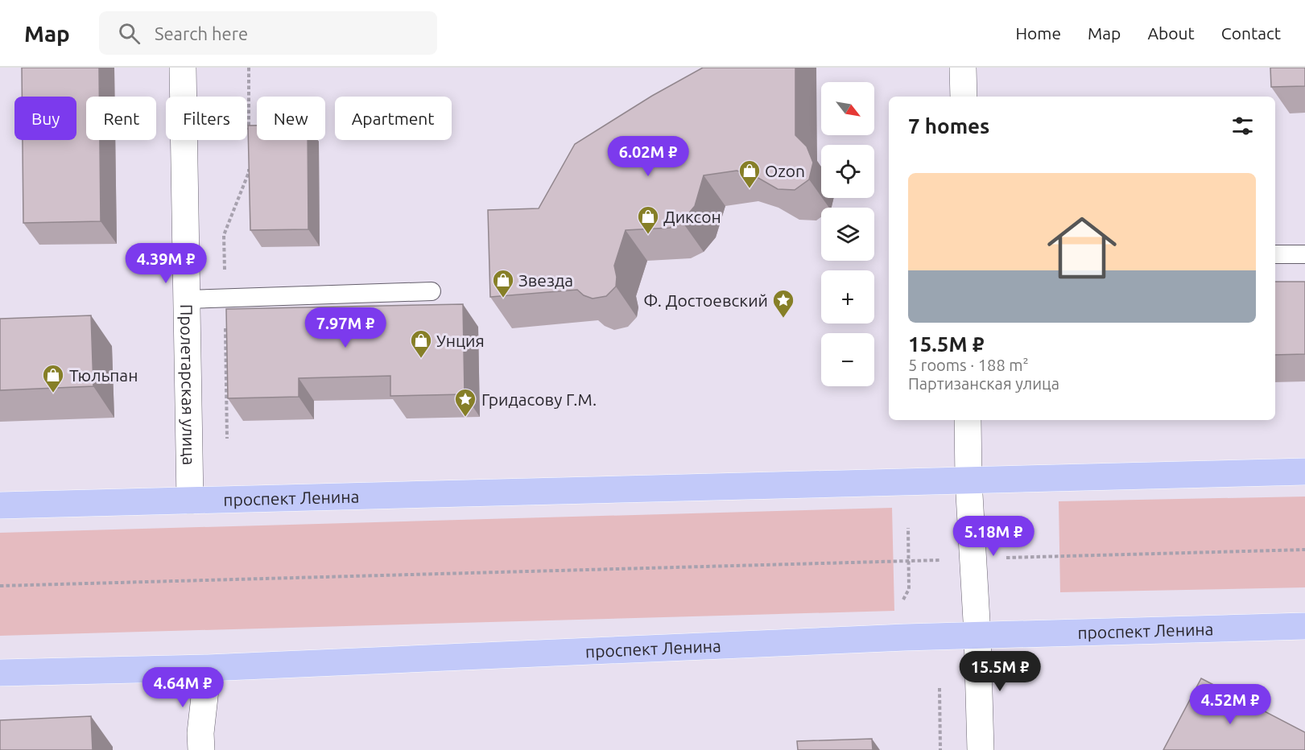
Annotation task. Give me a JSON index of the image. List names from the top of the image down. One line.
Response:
{"streets":{"main road":["проспект Ленина"],"street":["Пролетарская улица"]},"crossings":[["Пролетарская улица","проспект Ленина"]],"places":{"shop":["Ozon","Диксон","Звезда","Унция","Тюльпан"],"place":["Ф. Достоевский","Гридасову Г.М."]},"north":"bottom right","page":{"header":"Map","search":"Search here","nav":["Home","Map","About","Contact"],"map_buttons":["+","−"],"chip":["Buy","Rent","Filters","New","Apartment"],"heading":"7 homes","price":["6.02M ₽","4.39M ₽","7.97M ₽","5.18M ₽","15.5M ₽","4.64M ₽","4.52M ₽"],"list":[{"name":"15.5M ₽","note":"5 rooms · 188 m² · Партизанская улица"}]}}
